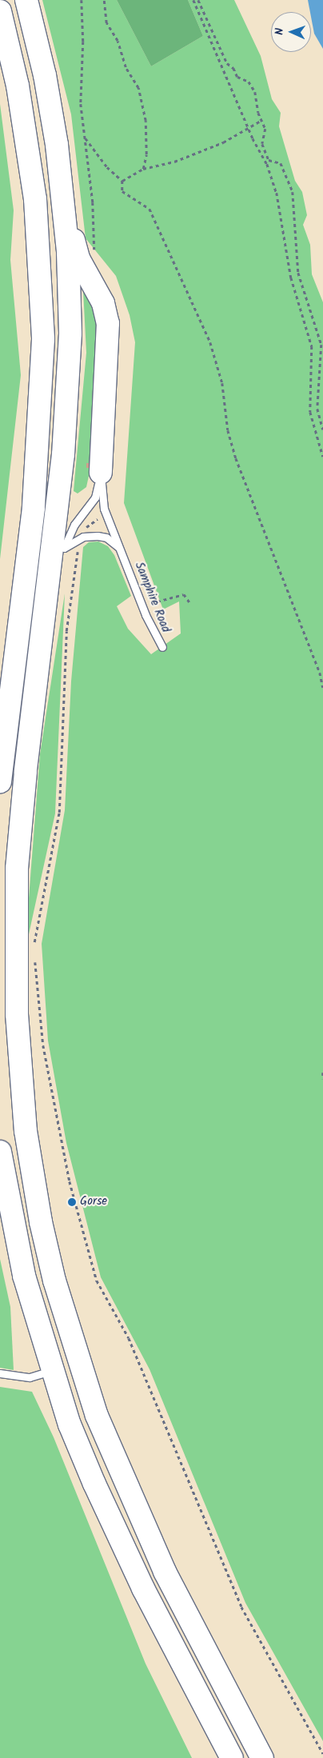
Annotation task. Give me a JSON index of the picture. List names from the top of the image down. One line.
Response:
{"streets":{"lane":["Samphire Road"]},"places":["Gorse"],"north":"left"}
